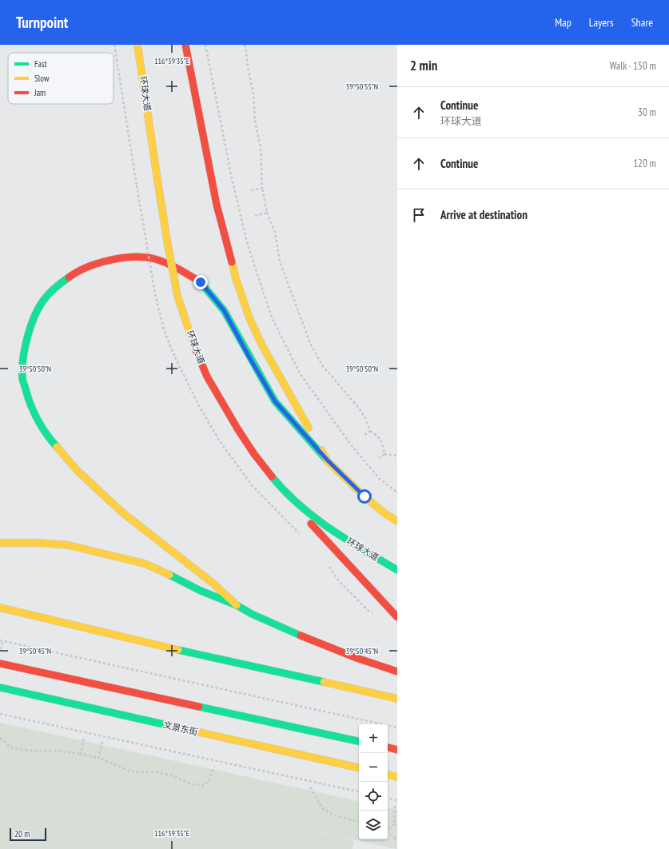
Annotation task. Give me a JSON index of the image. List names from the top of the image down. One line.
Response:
{"streets":{"main road":["环球大道","文景东街"]},"legend":["Fast","Slow","Jam"],"scale_bar":"20 m","page":{"header":"Turnpoint","nav":["Map","Layers","Share"],"heading":["2 min","Walk · 150 m"],"list":[["Continue","环球大道","30 m"],["Continue","120 m"],"Arrive at destination"],"map_buttons":["+","−"],"scale":"20 m"},"coordinates":["116°39'35\"E","39°50'55\"N","39°50'50\"N","39°50'45\"N"]}
